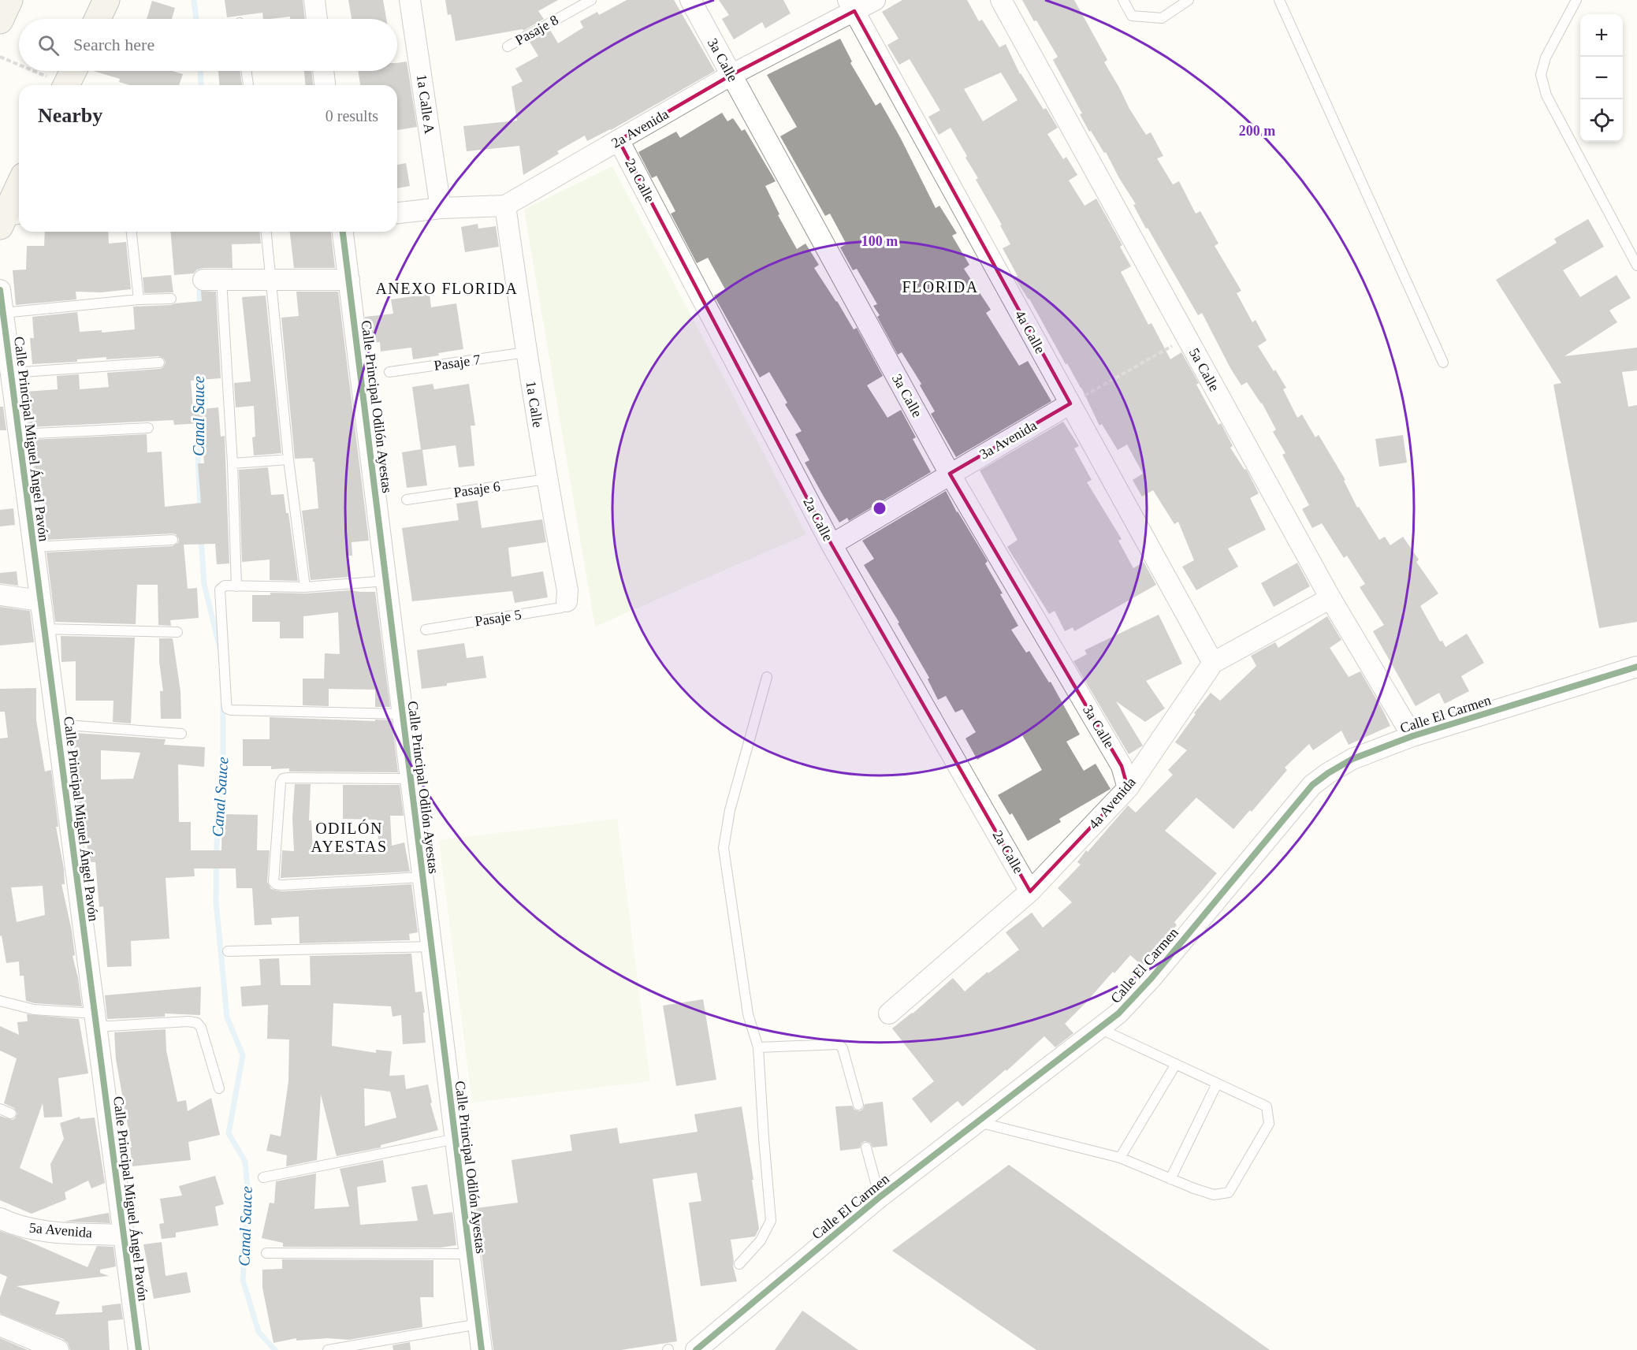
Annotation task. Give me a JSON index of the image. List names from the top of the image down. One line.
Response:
{"streets":{"street":["3a Calle","1a Calle A","2a Avenida","2a Calle","4a Calle","5a Calle","1a Calle","Calle Principal Odilón Ayestas","Calle Principal Miguel Ángel Pavón","3a Avenida","Calle El Carmen","4a Avenida","5a Avenida"],"lane":["Pasaje 8","Pasaje 7","Pasaje 6","Pasaje 5"]},"crossings":[["3a Calle","2a Avenida"],["3a Calle","3a Avenida"],["3a Calle","4a Avenida"],["1a Calle A","2a Avenida"],["2a Avenida","2a Calle"],["2a Avenida","4a Calle"],["2a Avenida","1a Calle"],["2a Calle","3a Avenida"],["2a Calle","4a Avenida"],["4a Calle","3a Avenida"],["4a Calle","4a Avenida"],["Pasaje 7","1a Calle"],["5a Calle","Calle El Carmen"],["5a Calle","4a Avenida"],["1a Calle","Pasaje 6"],["1a Calle","Pasaje 5"],["Calle Principal Miguel Ángel Pavón","5a Avenida"]],"districts":["FLORIDA","ANEXO FLORIDA","ODILÓN AYESTAS"],"water":["Canal Sauce"],"page":{"map_buttons":["+","−"],"search":"Search here","heading":["Nearby","0 results"]},"rings":["200 m","100 m"]}
